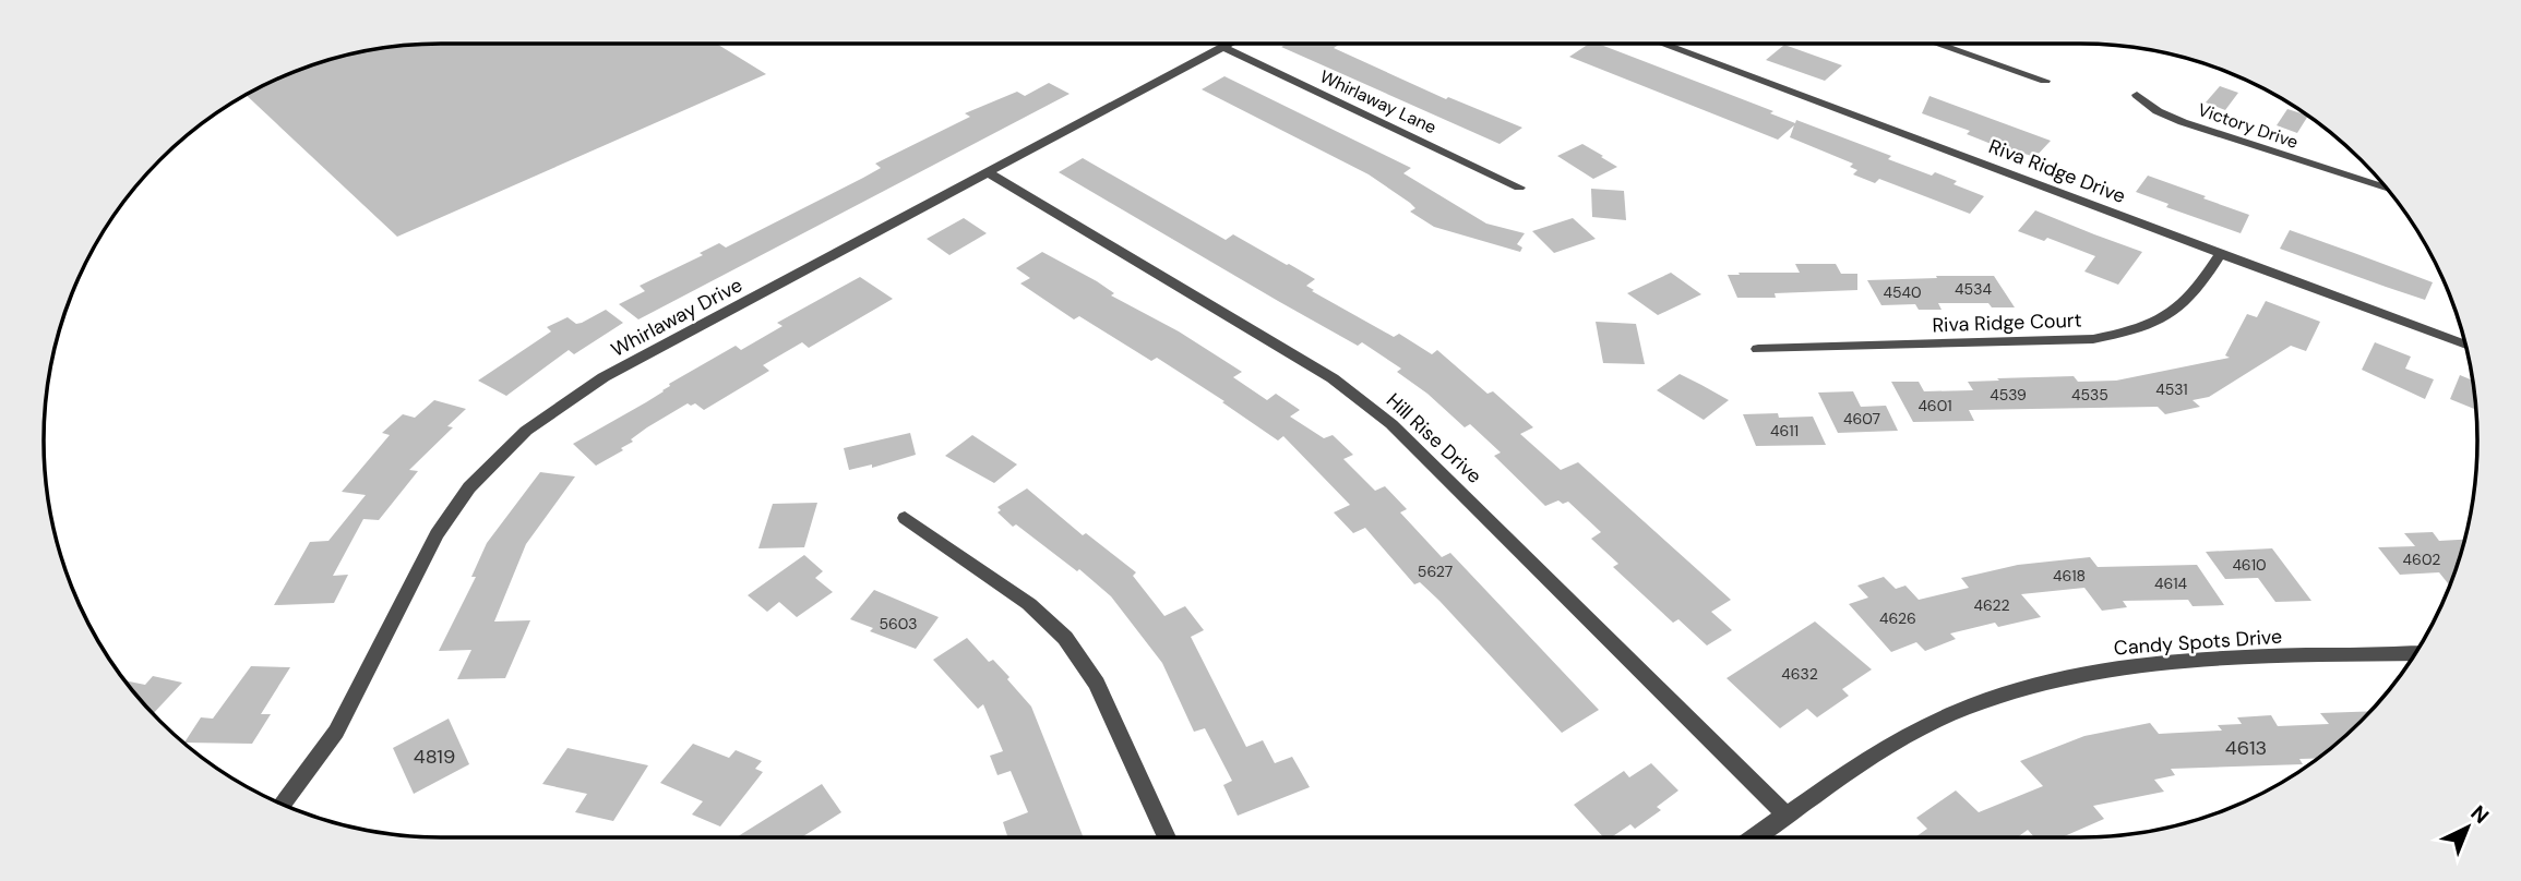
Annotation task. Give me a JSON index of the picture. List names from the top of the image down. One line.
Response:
{"streets":{"street":["Whirlaway Lane","Victory Drive","Riva Ridge Drive","Whirlaway Drive","Riva Ridge Court","Hill Rise Drive","Candy Spots Drive"]},"crossings":[["Whirlaway Lane","Whirlaway Drive"],["Riva Ridge Drive","Riva Ridge Court"],["Whirlaway Drive","Hill Rise Drive"],["Hill Rise Drive","Candy Spots Drive"]],"house_numbers":["4534","4540","4531","4539","4535","4601","4607","4611","4602","4610","5627","4618","4614","4622","4626","5603","4632","4613","4819"],"north":"top right"}
